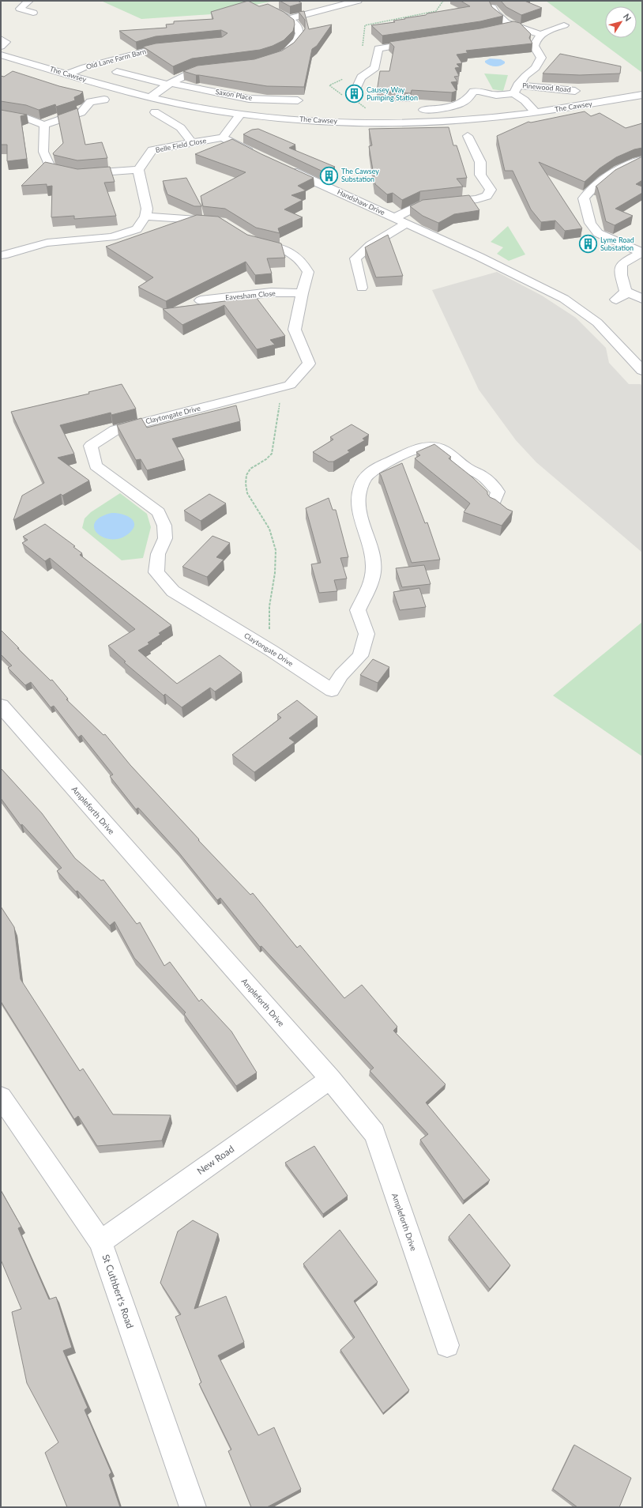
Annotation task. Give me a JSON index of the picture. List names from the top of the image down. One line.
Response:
{"streets":{"street":["Old Lane Farm Barn","The Cawsey","Pinewood Road","Saxon Place","Belle Field Close","Handshaw Drive","Eavesham Close","Claytongate Drive","Ampleforth Drive","New Road","St Cuthbert's Road"]},"crossings":[["Old Lane Farm Barn","The Cawsey"],["Eavesham Close","Claytongate Drive"],["Ampleforth Drive","New Road"],["New Road","St Cuthbert's Road"]],"places":{"building":["Causey Way Pumping Station","The Cawsey Substation","Lyme Road Substation"]},"north":"top right"}
